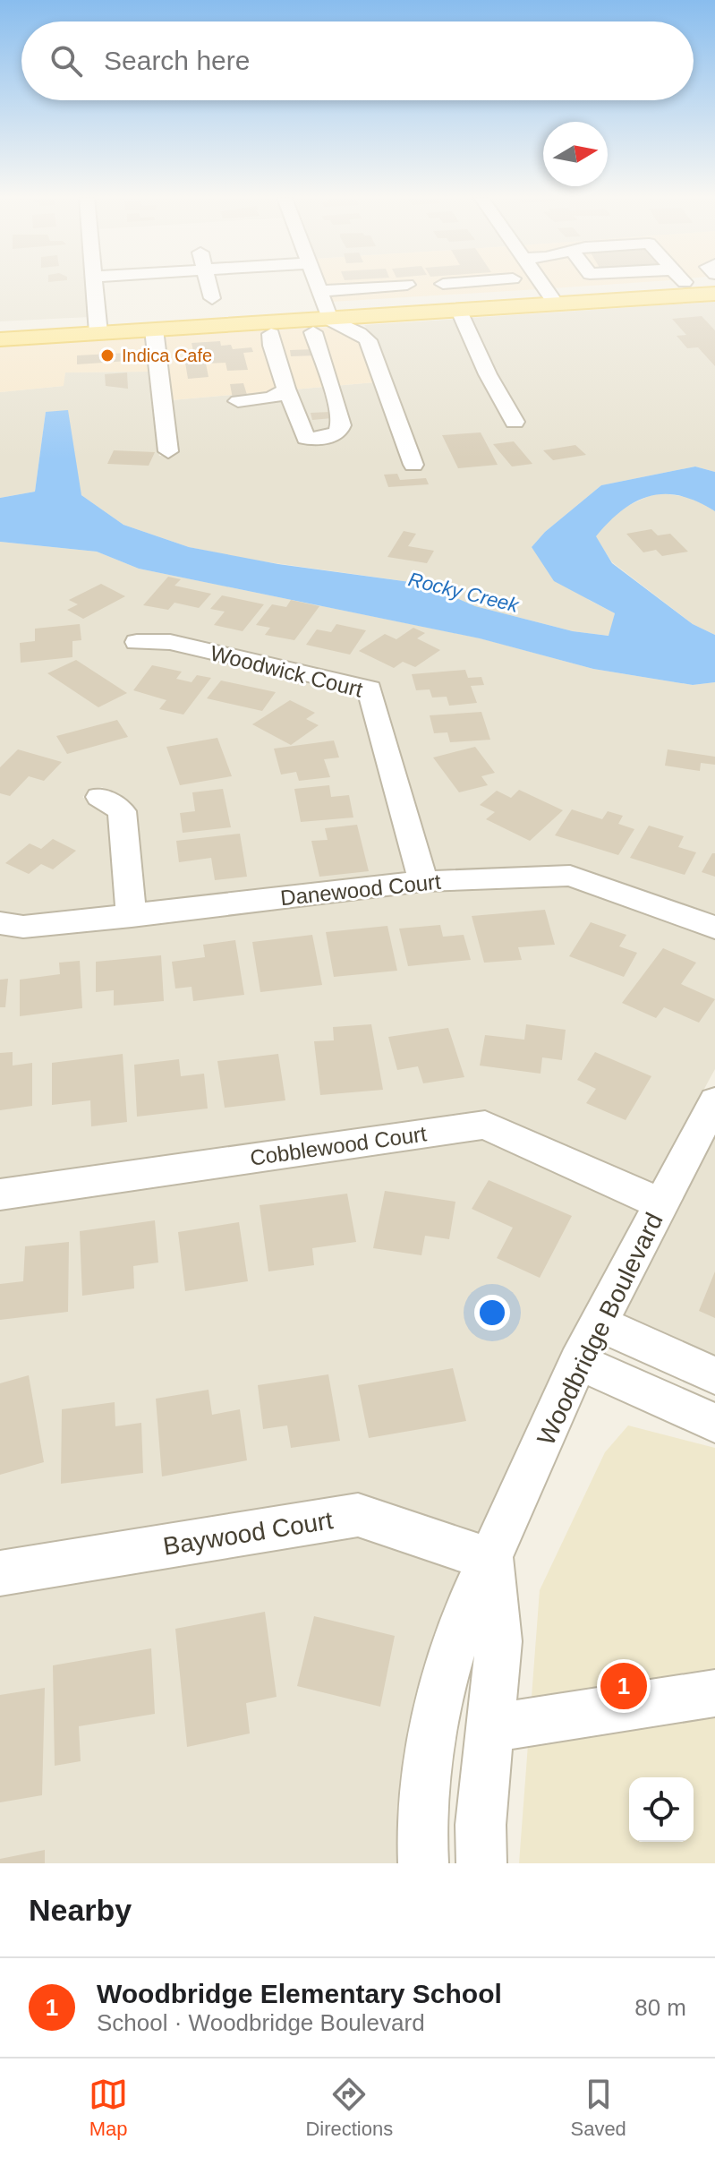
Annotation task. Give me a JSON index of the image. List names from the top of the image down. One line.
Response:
{"streets":{"street":["Woodwick Court","Danewood Court","Cobblewood Court","Woodbridge Boulevard","Baywood Court"]},"crossings":[["Woodwick Court","Danewood Court"],["Cobblewood Court","Woodbridge Boulevard"],["Woodbridge Boulevard","Baywood Court"]],"water":["Rocky Creek"],"places":["Indica Cafe"],"north":"right","page":{"search":"Search here","pins":"1","heading":"Nearby","list":[{"mark":"1","name":"Woodbridge Elementary School","note":"School · Woodbridge Boulevard","value":"80 m"}],"nav":["Map","Directions","Saved"]}}
